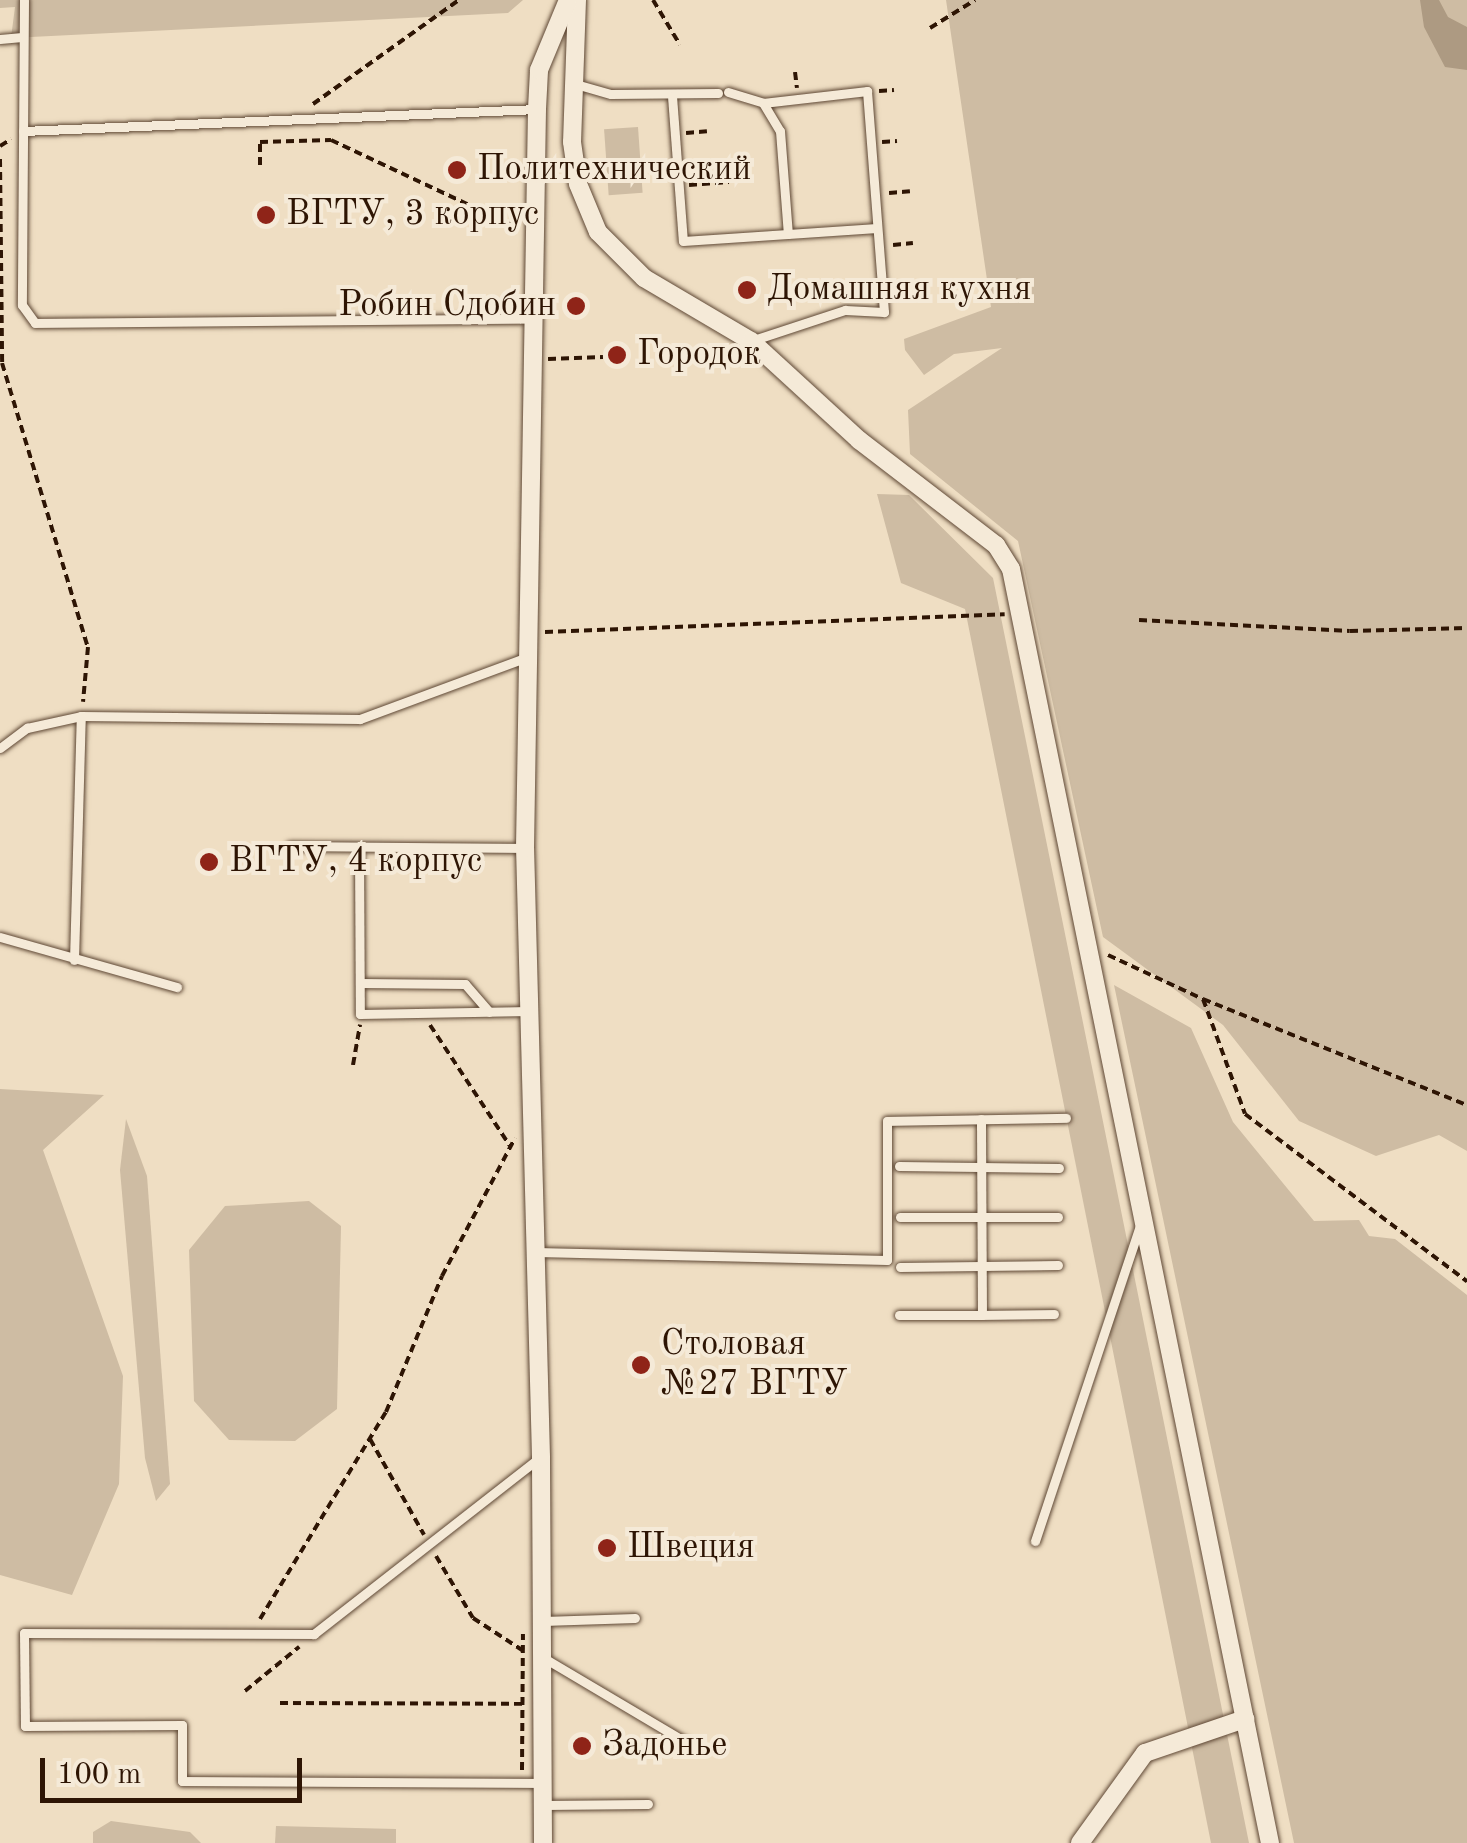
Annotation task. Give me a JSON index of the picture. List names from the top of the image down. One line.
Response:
{"places":["Политехнический","ВГТУ, 3 корпус","Домашняя кухня","Робин Сдобин","Городок","ВГТУ, 4 корпус","Столовая №27 ВГТУ","Швеция","Задонье"],"scale_bar":"100 m"}
